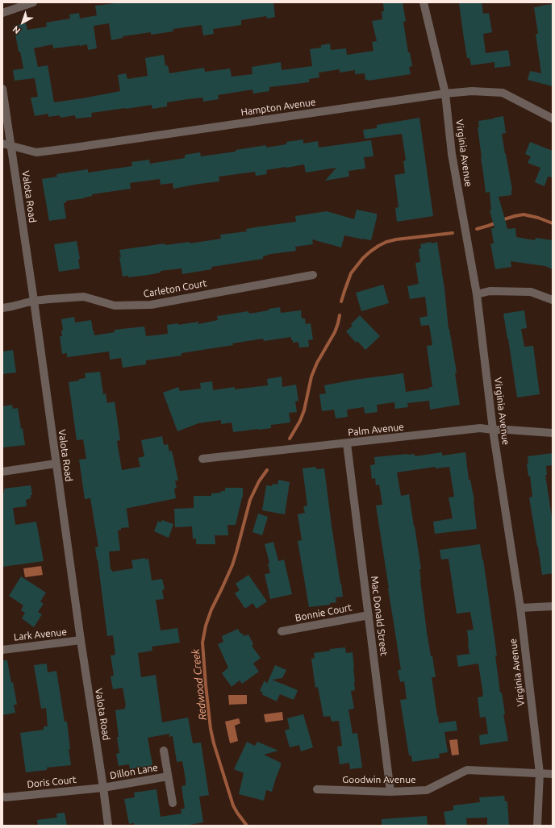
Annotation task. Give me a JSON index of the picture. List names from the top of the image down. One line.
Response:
{"streets":{"street":["Hampton Avenue","Virginia Avenue","Valota Road","Carleton Court","Palm Avenue","Bonnie Court","Mac Donald Street","Lark Avenue","Dillon Lane","Goodwin Avenue","Doris Court"]},"crossings":[["Hampton Avenue","Virginia Avenue"],["Hampton Avenue","Valota Road"],["Virginia Avenue","Palm Avenue"],["Virginia Avenue","Goodwin Avenue"],["Valota Road","Carleton Court"],["Valota Road","Lark Avenue"],["Valota Road","Dillon Lane"],["Valota Road","Doris Court"],["Palm Avenue","Mac Donald Street"],["Bonnie Court","Mac Donald Street"],["Mac Donald Street","Goodwin Avenue"],["Dillon Lane","Doris Court"]],"water":["Redwood Creek"],"north":"bottom left"}
